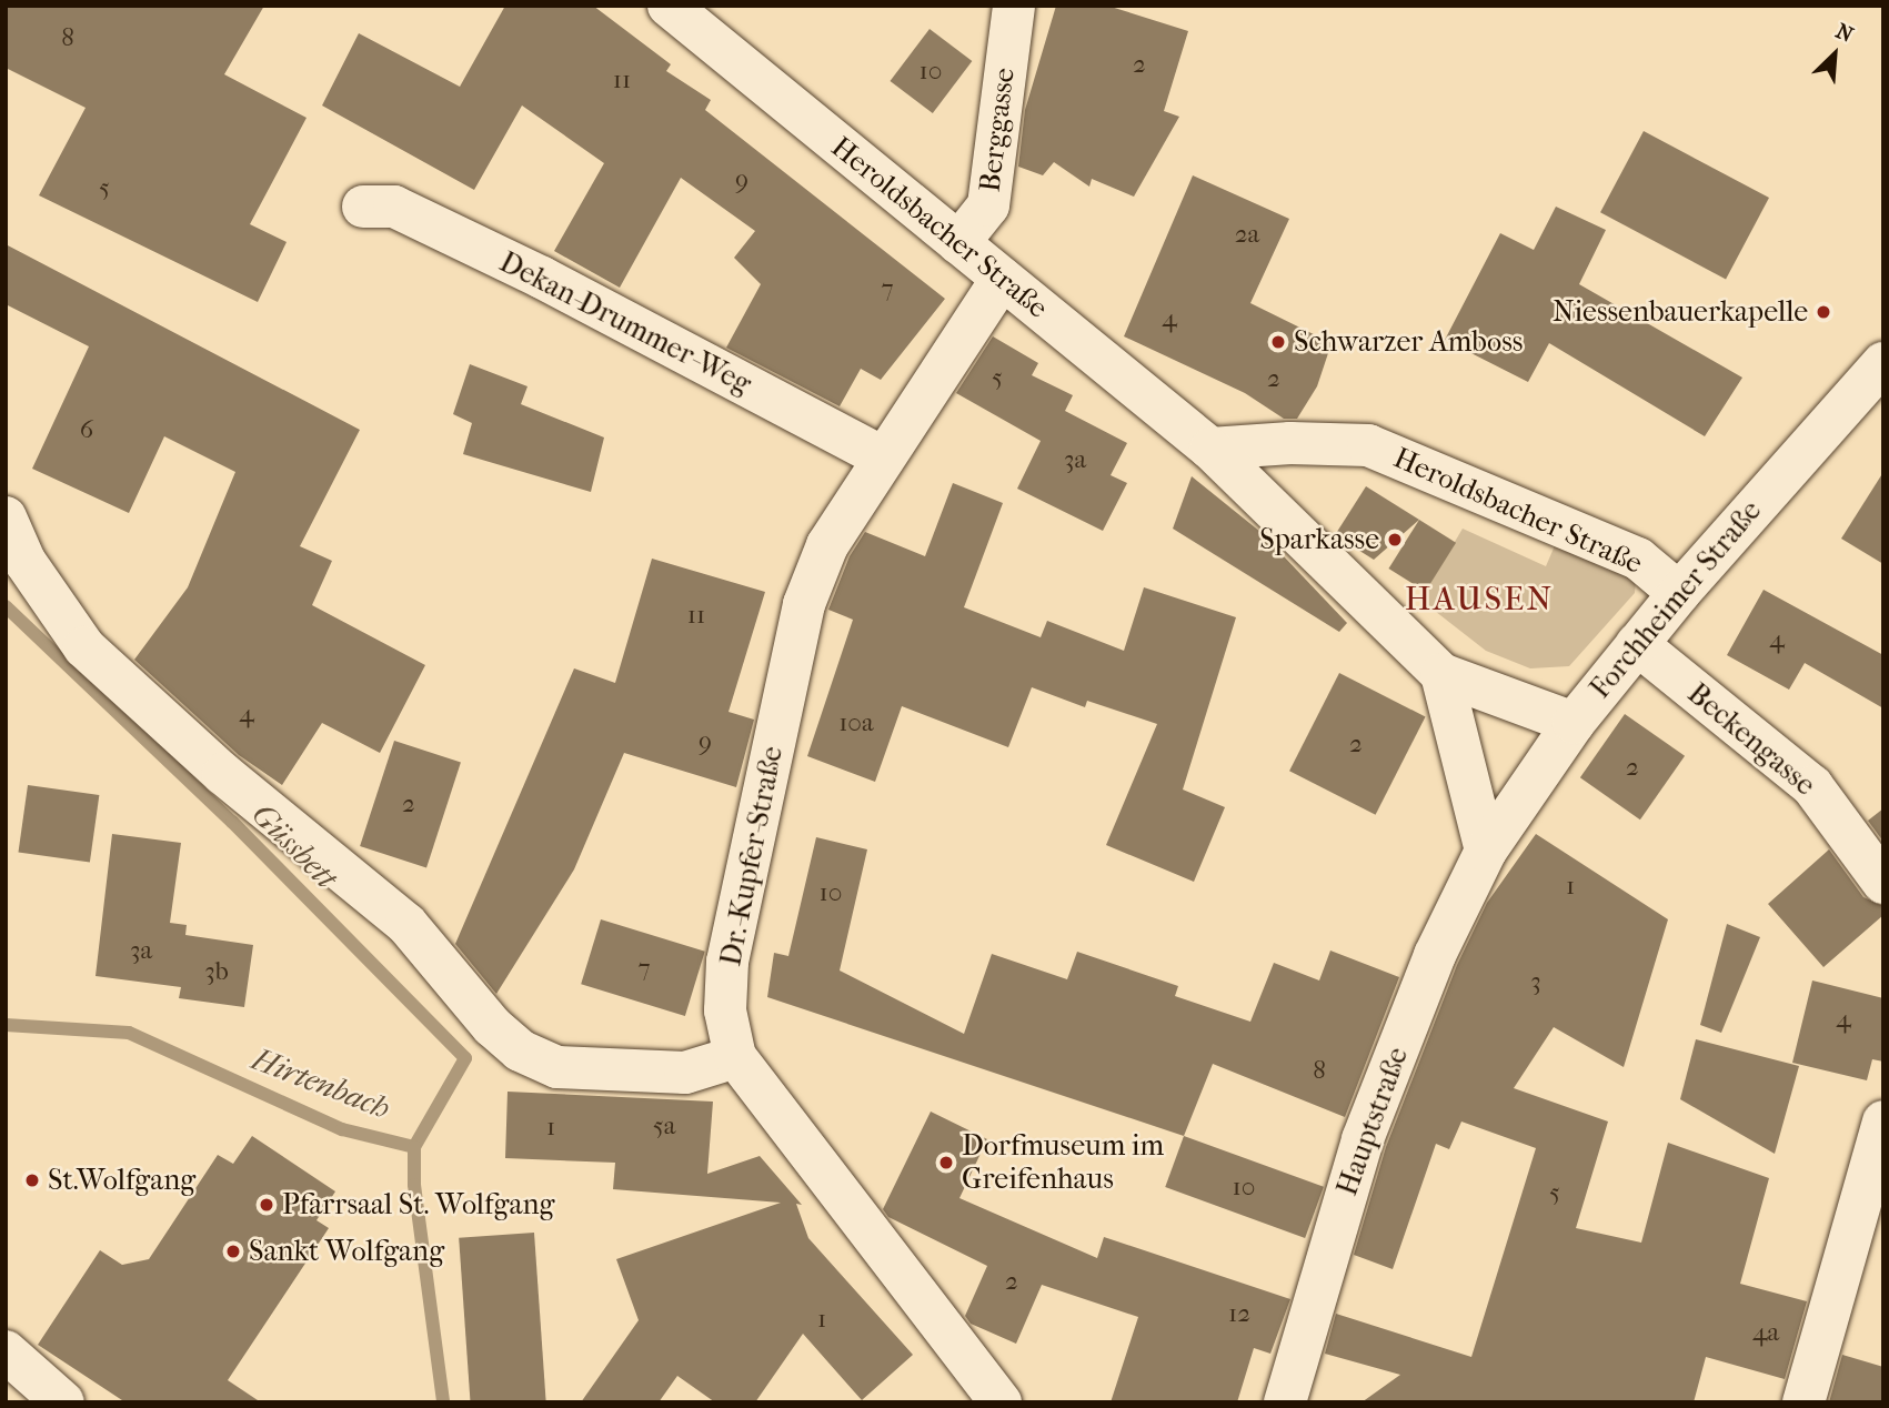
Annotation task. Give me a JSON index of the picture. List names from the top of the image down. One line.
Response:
{"streets":{"street":["Berggasse","Heroldsbacher Straße","Dekan-Drummer-Weg","Forchheimer Straße","Beckengasse","Dr.-Kupfer-Straße","Hauptstraße"]},"crossings":[["Berggasse","Heroldsbacher Straße"],["Heroldsbacher Straße","Forchheimer Straße"],["Heroldsbacher Straße","Dr.-Kupfer-Straße"],["Dekan-Drummer-Weg","Dr.-Kupfer-Straße"],["Forchheimer Straße","Beckengasse"],["Forchheimer Straße","Hauptstraße"]],"districts":["HAUSEN"],"water":["Güssbett","Hirtenbach"],"places":["Niessenbauerkapelle","Schwarzer Amboss","Sparkasse","Dorfmuseum im Greifenhaus","St.Wolfgang","Pfarrsaal St. Wolfgang","Sankt Wolfgang"],"house_numbers":["8","2","10","11","9","5","2a","7","4","5","2","6","3a","11","4","4","10a","9","2","2","2","1","10","3a","7","3b","3","4","8","5a","1","10","5","2","12","1","4a"],"north":"top right"}
